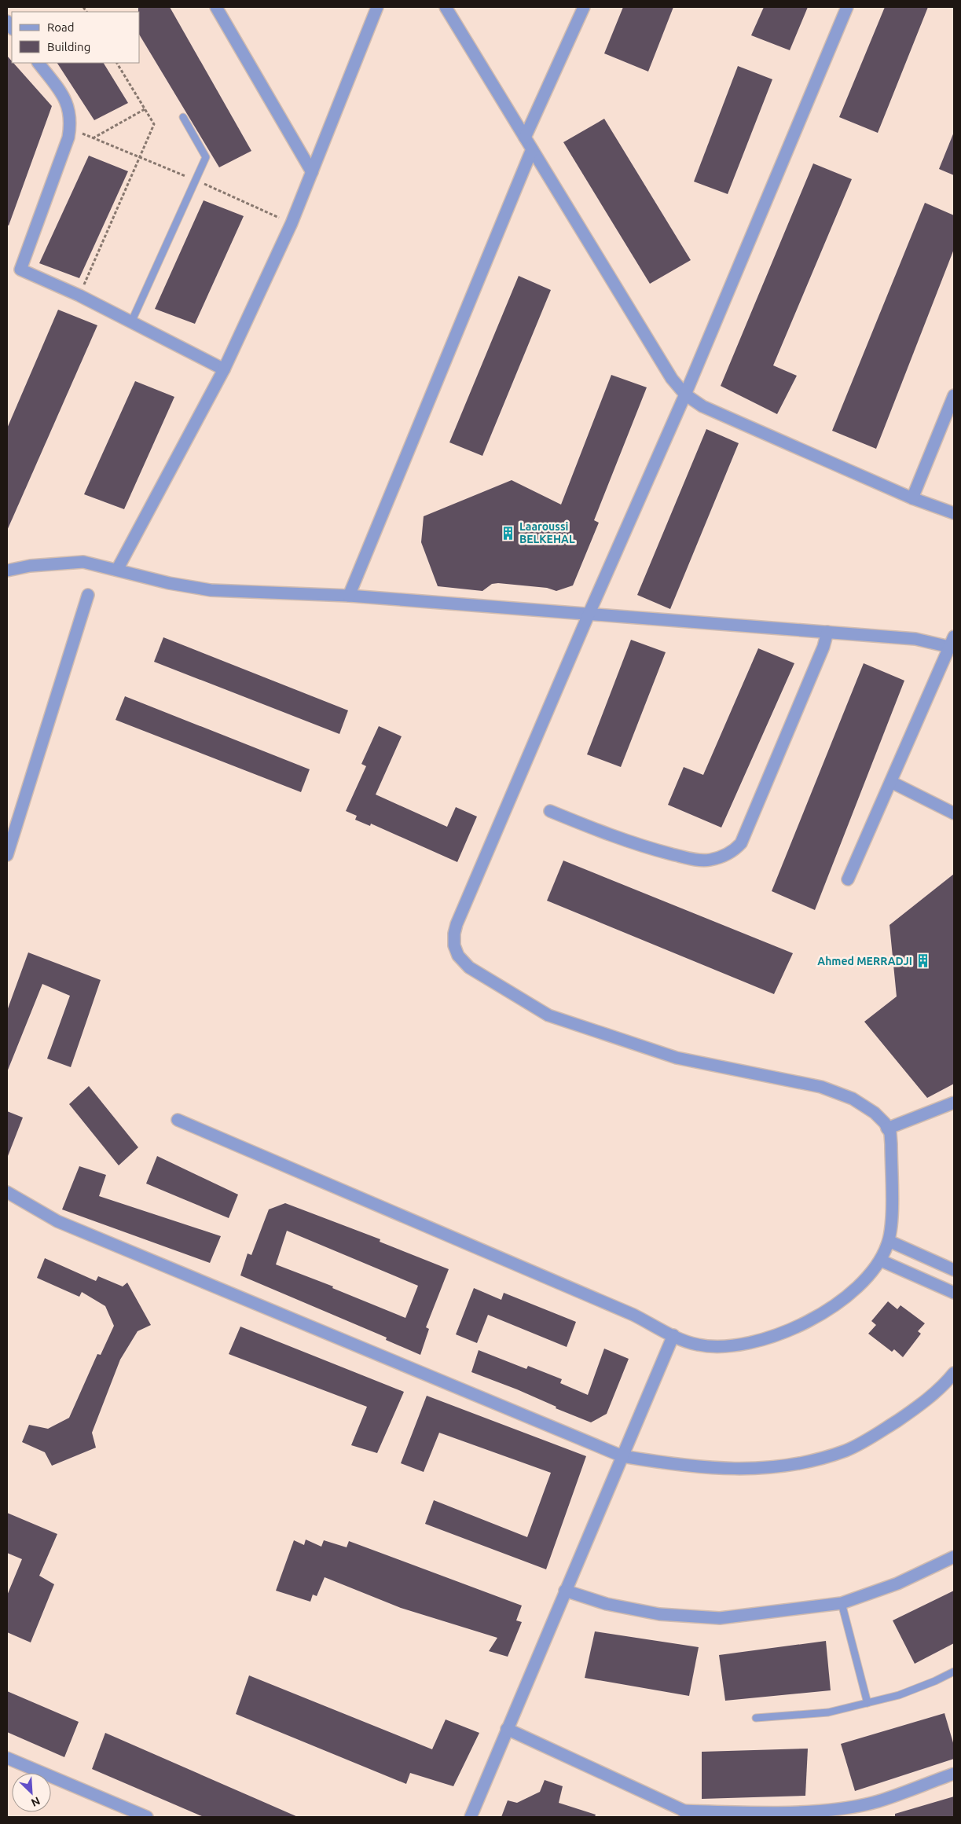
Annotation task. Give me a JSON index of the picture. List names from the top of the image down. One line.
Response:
{"places":{"building":["Laaroussi BELKEHAL","Ahmed MERRADJI"]},"legend":["Road","Building"],"north":"bottom right"}
